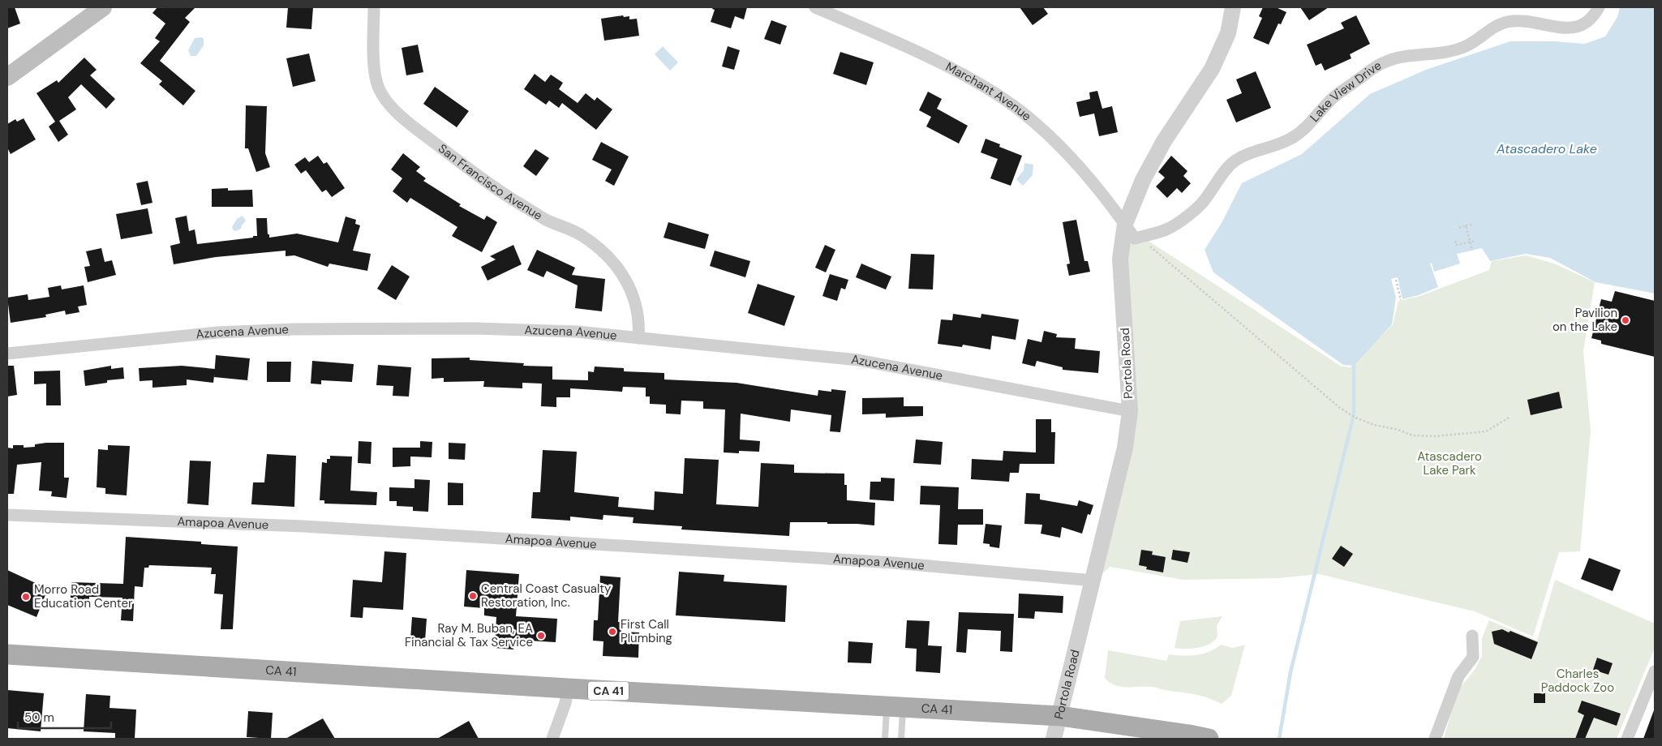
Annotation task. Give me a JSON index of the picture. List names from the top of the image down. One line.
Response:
{"streets":{"main road":["CA 41"],"street":["Marchant Avenue","Lake View Drive","San Francisco Avenue","Azucena Avenue","Portola Road","Amapoa Avenue"]},"crossings":[["Marchant Avenue","Lake View Drive"],["Marchant Avenue","Portola Road"],["Lake View Drive","Portola Road"],["San Francisco Avenue","Azucena Avenue"],["Azucena Avenue","Portola Road"],["Portola Road","Amapoa Avenue"],["Portola Road","CA 41"]],"water":["Atascadero Lake"],"parks":["Atascadero Lake Park","Charles Paddock Zoo"],"places":["Pavilion on the Lake","Central Coast Casualty Restoration, Inc.","Morro Road Education Center","First Call Plumbing","Ray M. Buban, EA Financial & Tax Service"],"scale_bar":"50 m"}
